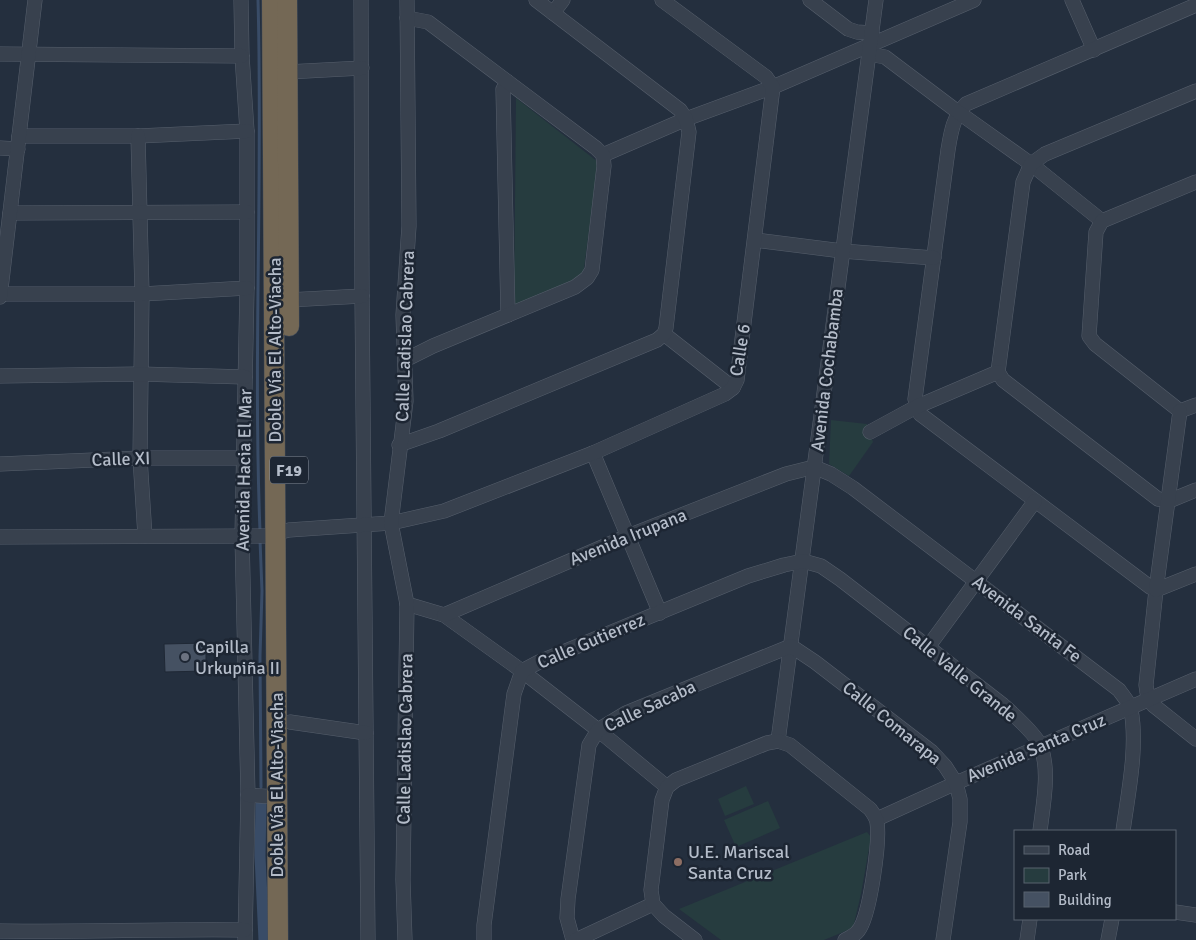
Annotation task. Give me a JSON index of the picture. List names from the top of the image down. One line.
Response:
{"streets":{"highway":["Doble Vía El Alto-Viacha","F19"],"street":["Calle Ladislao Cabrera","Calle 6","Avenida Cochabamba","Calle XI","Avenida Hacia El Mar","Avenida Irupana","Avenida Santa Fe","Calle Gutierrez","Calle Valle Grande","Calle Sacaba","Calle Comarapa","Avenida Santa Cruz"]},"crossings":[["Calle Ladislao Cabrera","Calle 6"],["Doble Vía El Alto-Viacha","Calle 6"],["Doble Vía El Alto-Viacha","Avenida Hacia El Mar"],["Calle 6","Avenida Hacia El Mar"],["Avenida Cochabamba","Avenida Irupana"],["Avenida Cochabamba","Avenida Santa Fe"],["Avenida Cochabamba","Calle Gutierrez"],["Avenida Cochabamba","Calle Valle Grande"],["Avenida Cochabamba","Calle Sacaba"],["Avenida Cochabamba","Calle Comarapa"],["Calle XI","Avenida Hacia El Mar"],["Avenida Irupana","Avenida Santa Fe"],["Avenida Santa Fe","Avenida Santa Cruz"],["Calle Gutierrez","Calle Valle Grande"],["Calle Valle Grande","Avenida Santa Cruz"],["Calle Sacaba","Calle Comarapa"],["Calle Comarapa","Avenida Santa Cruz"]],"places":["Capilla Urkupiña II","U.E. Mariscal Santa Cruz"],"legend":["Road","Park","Building"]}
